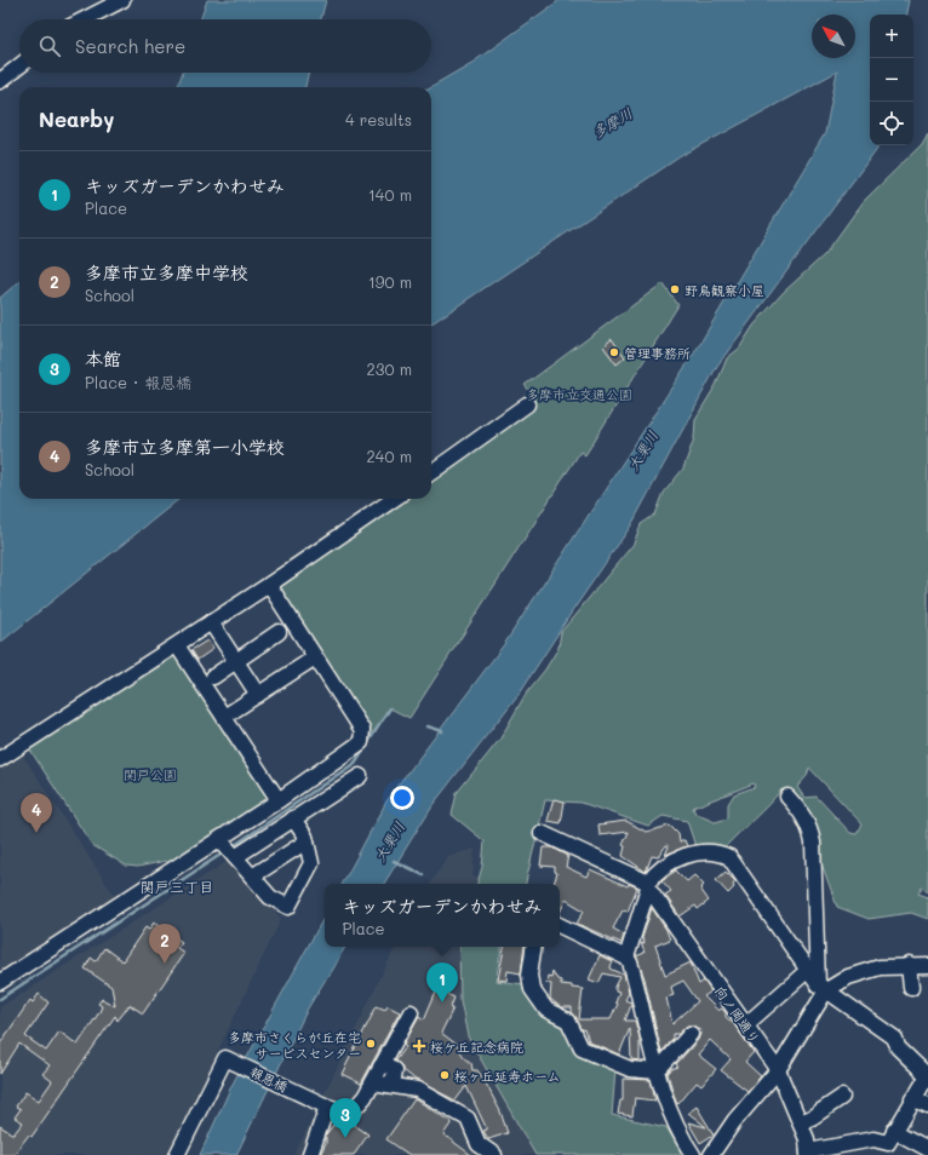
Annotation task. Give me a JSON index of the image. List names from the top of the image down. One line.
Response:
{"streets":{"street":["向ノ岡通り","報恩橋"]},"districts":["関戸三丁目"],"water":["多摩川","大栗川"],"parks":["多摩市立交通公園","関戸公園"],"places":{"other":["野鳥観察小屋","管理事務所","多摩市さくらが丘在宅 サービスセンター","桜ヶ丘延寿ホーム"],"health":["桜ケ丘記念病院"]},"north":"top left","page":{"map_buttons":["+","−"],"search":"Search here","heading":["Nearby","4 results"],"list":[{"mark":"1","name":"キッズガーデンかわせみ","note":"Place","value":"140 m"},{"mark":"2","name":"多摩市立多摩中学校","note":"School","value":"190 m"},{"mark":"3","name":"本館","note":"Place · 報恩橋","value":"230 m"},{"mark":"4","name":"多摩市立多摩第一小学校","note":"School","value":"240 m"}],"pins":["4","2","1","3"],"popup":["キッズガーデンかわせみ","Place"]}}
